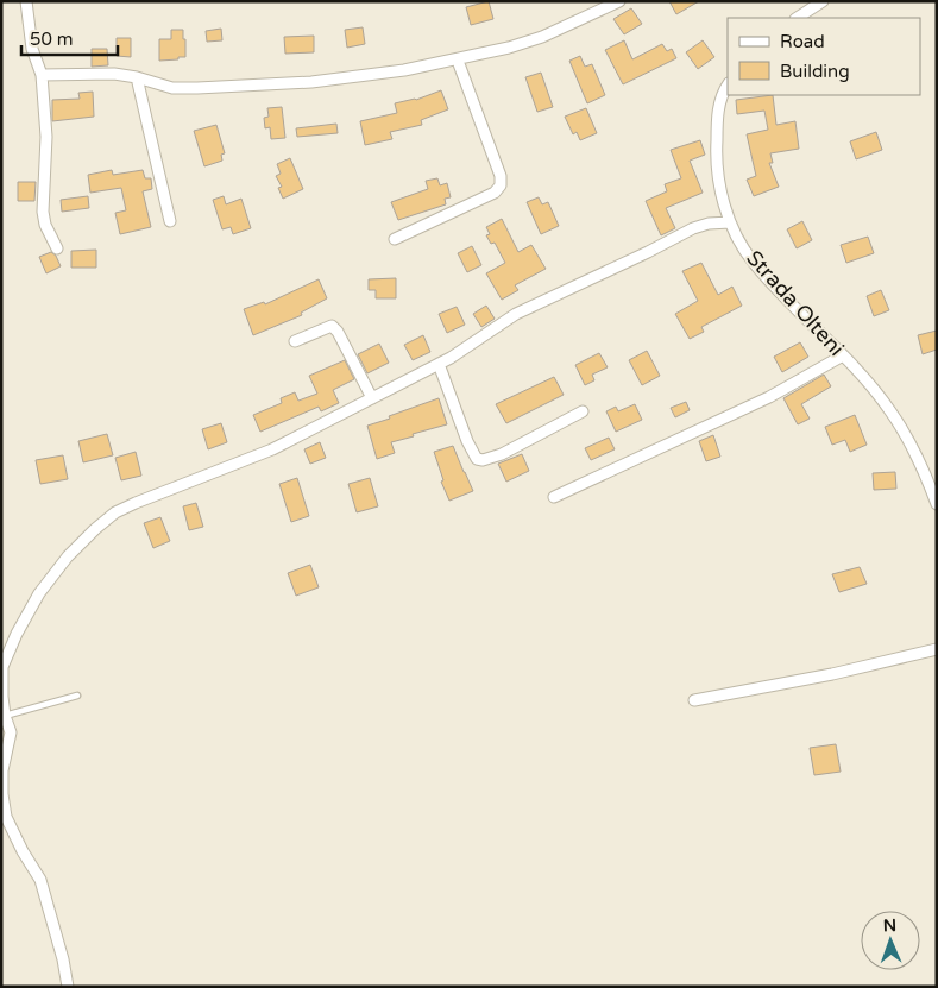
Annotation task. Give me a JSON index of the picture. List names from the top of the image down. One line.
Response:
{"streets":{"street":["Strada Olteni"]},"legend":["Road","Building"],"scale_bar":"50 m","north":"top"}
